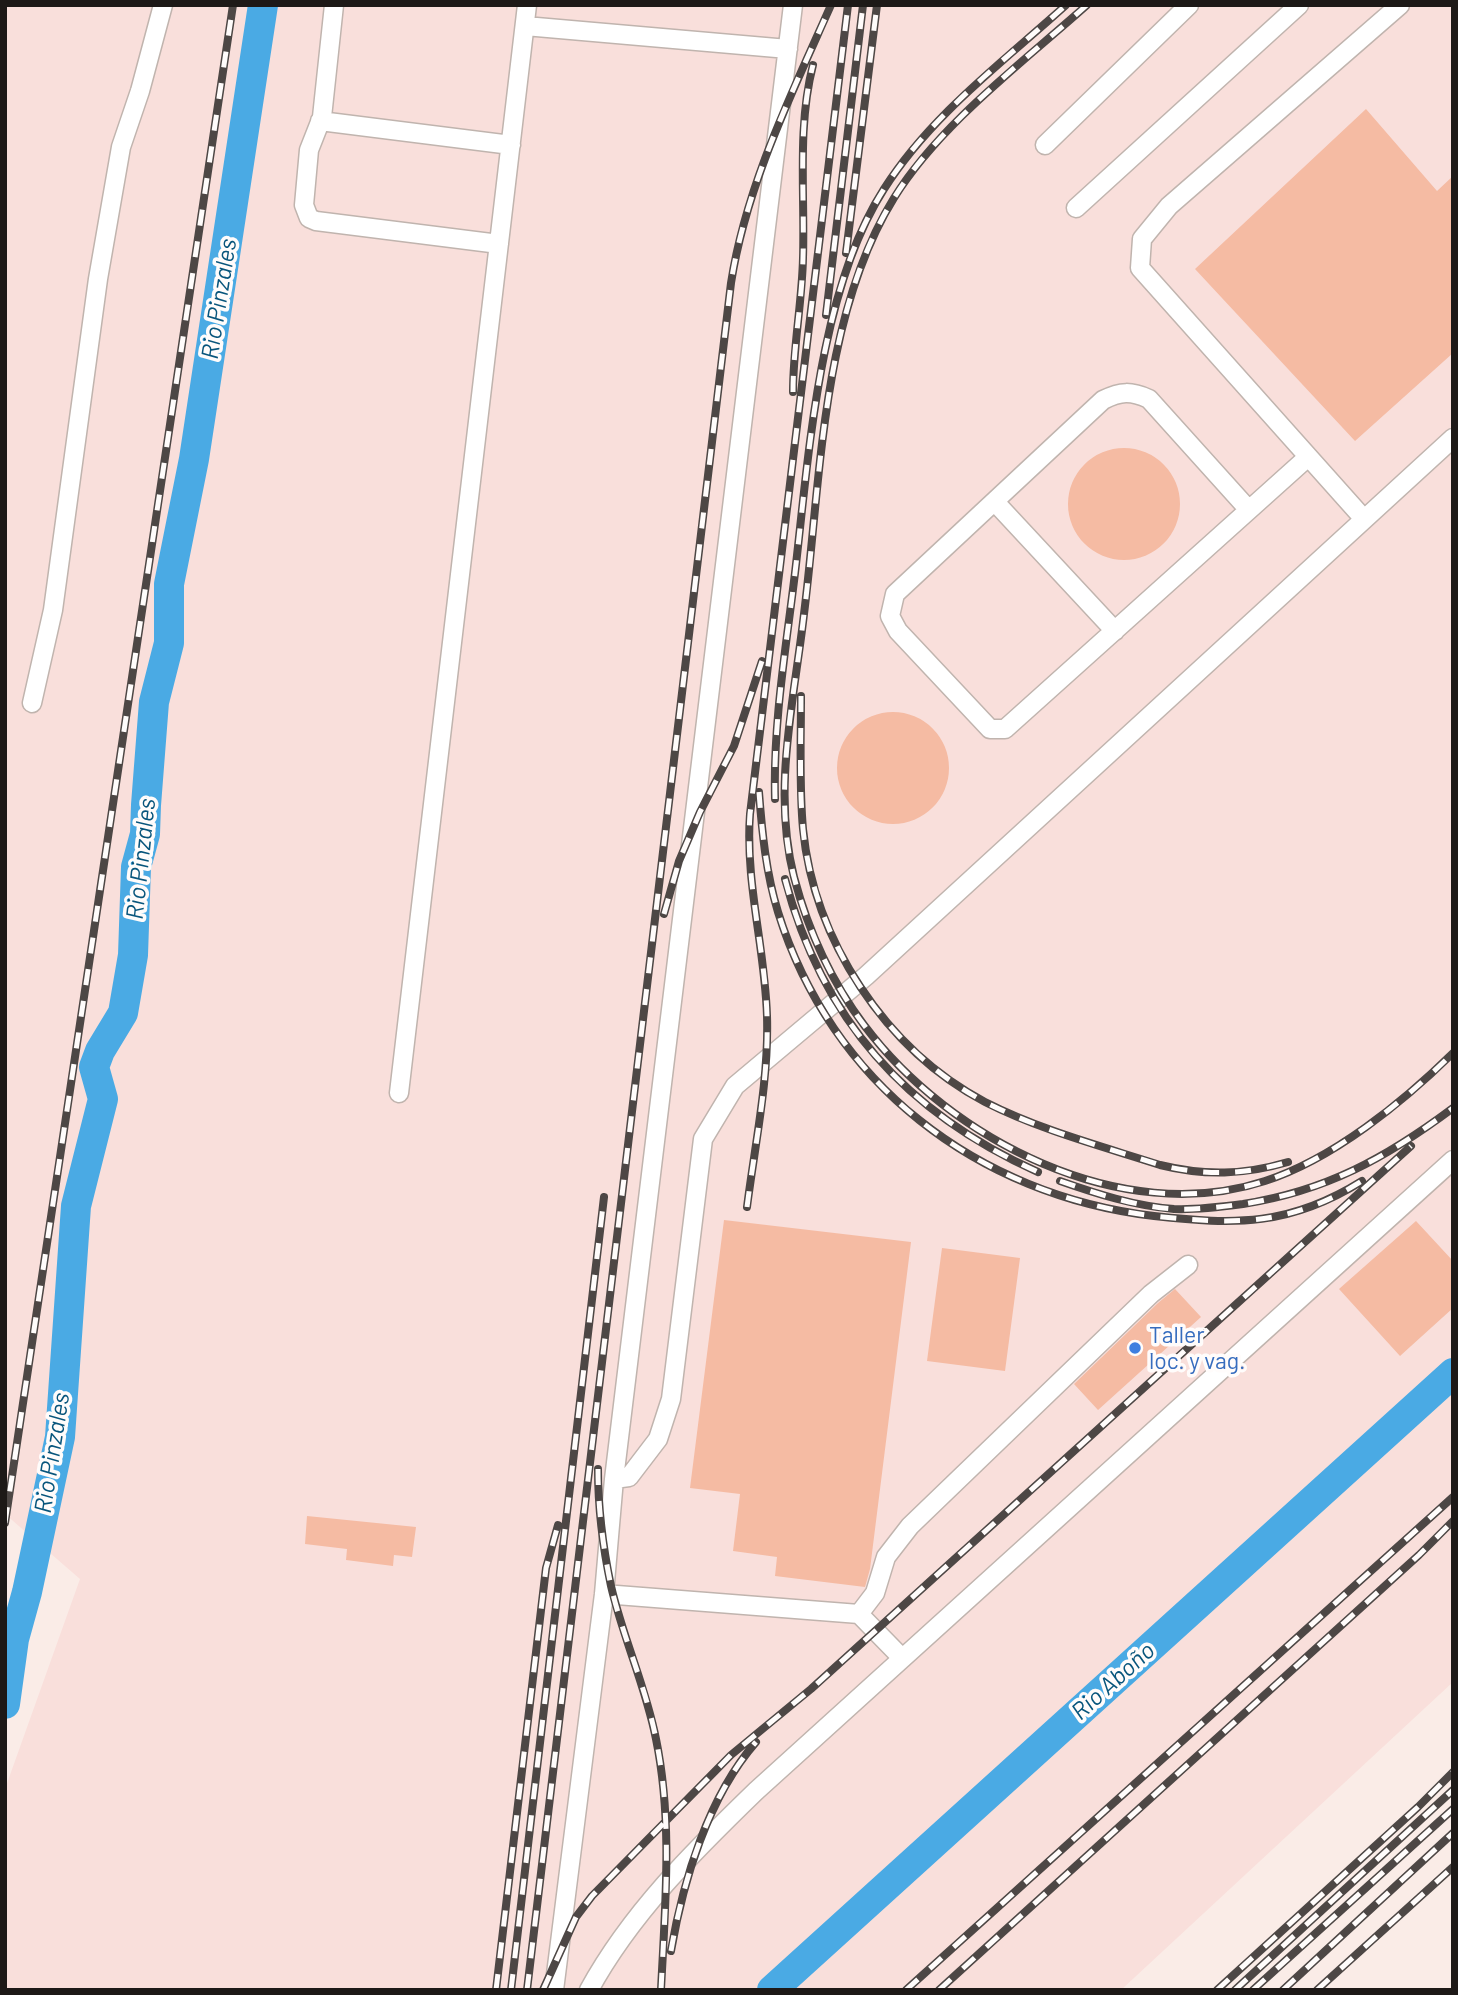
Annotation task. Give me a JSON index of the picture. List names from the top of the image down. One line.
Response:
{"water":["Rio Pinzales","Rio Aboño"],"places":["Taller loc. y vag."]}
